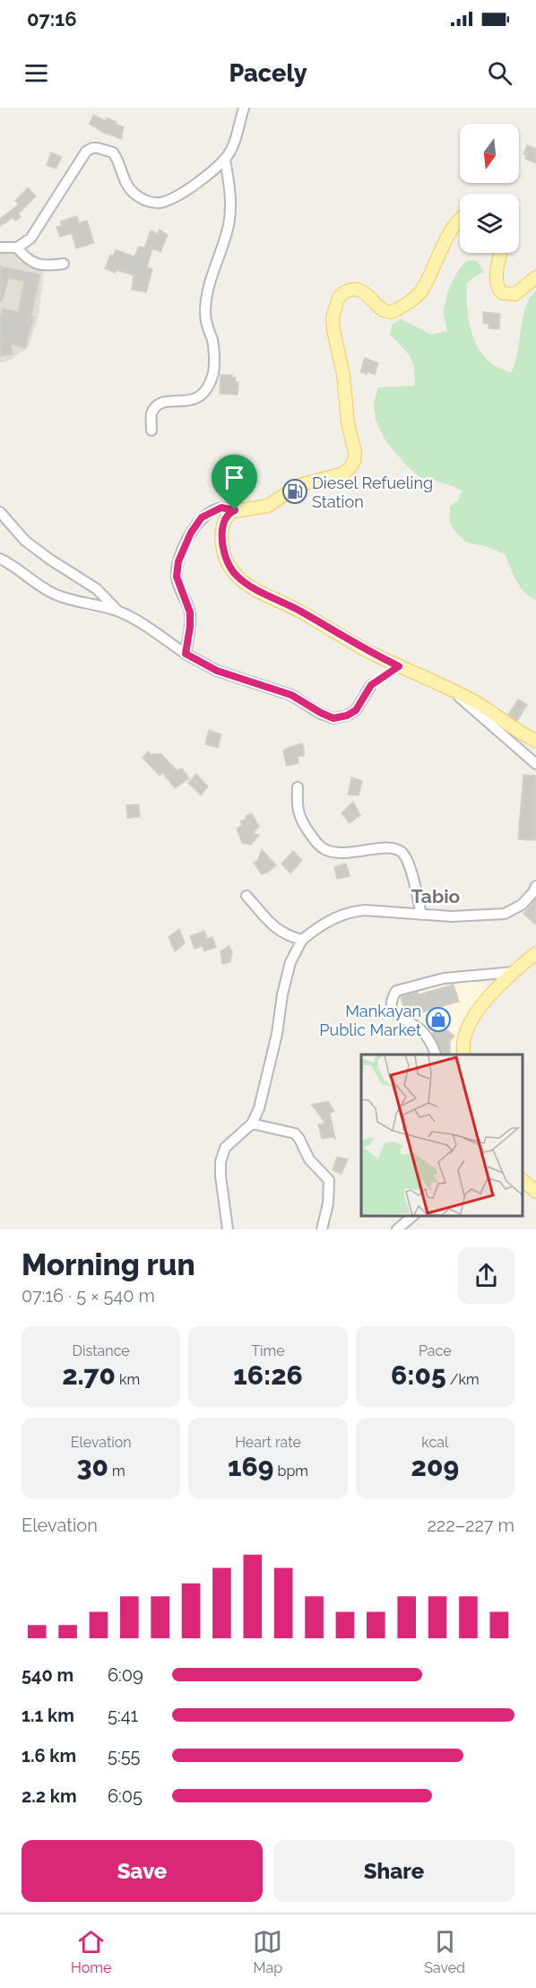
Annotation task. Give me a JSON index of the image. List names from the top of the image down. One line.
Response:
{"districts":["Tabio"],"places":{"fuel station":["Diesel Refueling Station"],"shop":["Mankayan Public Market"]},"north":"bottom","page":{"status":"07:16","header":"Pacely","heading":["Morning run","07:16 · 5 × 540 m"],"stats":[["Distance","2.70 km"],["Time","16:26"],["Pace","6:05 /km"],["Elevation","30 m"],["Heart rate","169 bpm"],["kcal","209"]],"chart":["Elevation","222–227 m"],"list":[{"name":"540 m","note":"6:09"},{"name":"1.1 km","note":"5:41"},{"name":"1.6 km","note":"5:55"},{"name":"2.2 km","note":"6:05"}],"buttons":["Save","Share"],"tabs":["Home","Map","Saved"]}}
